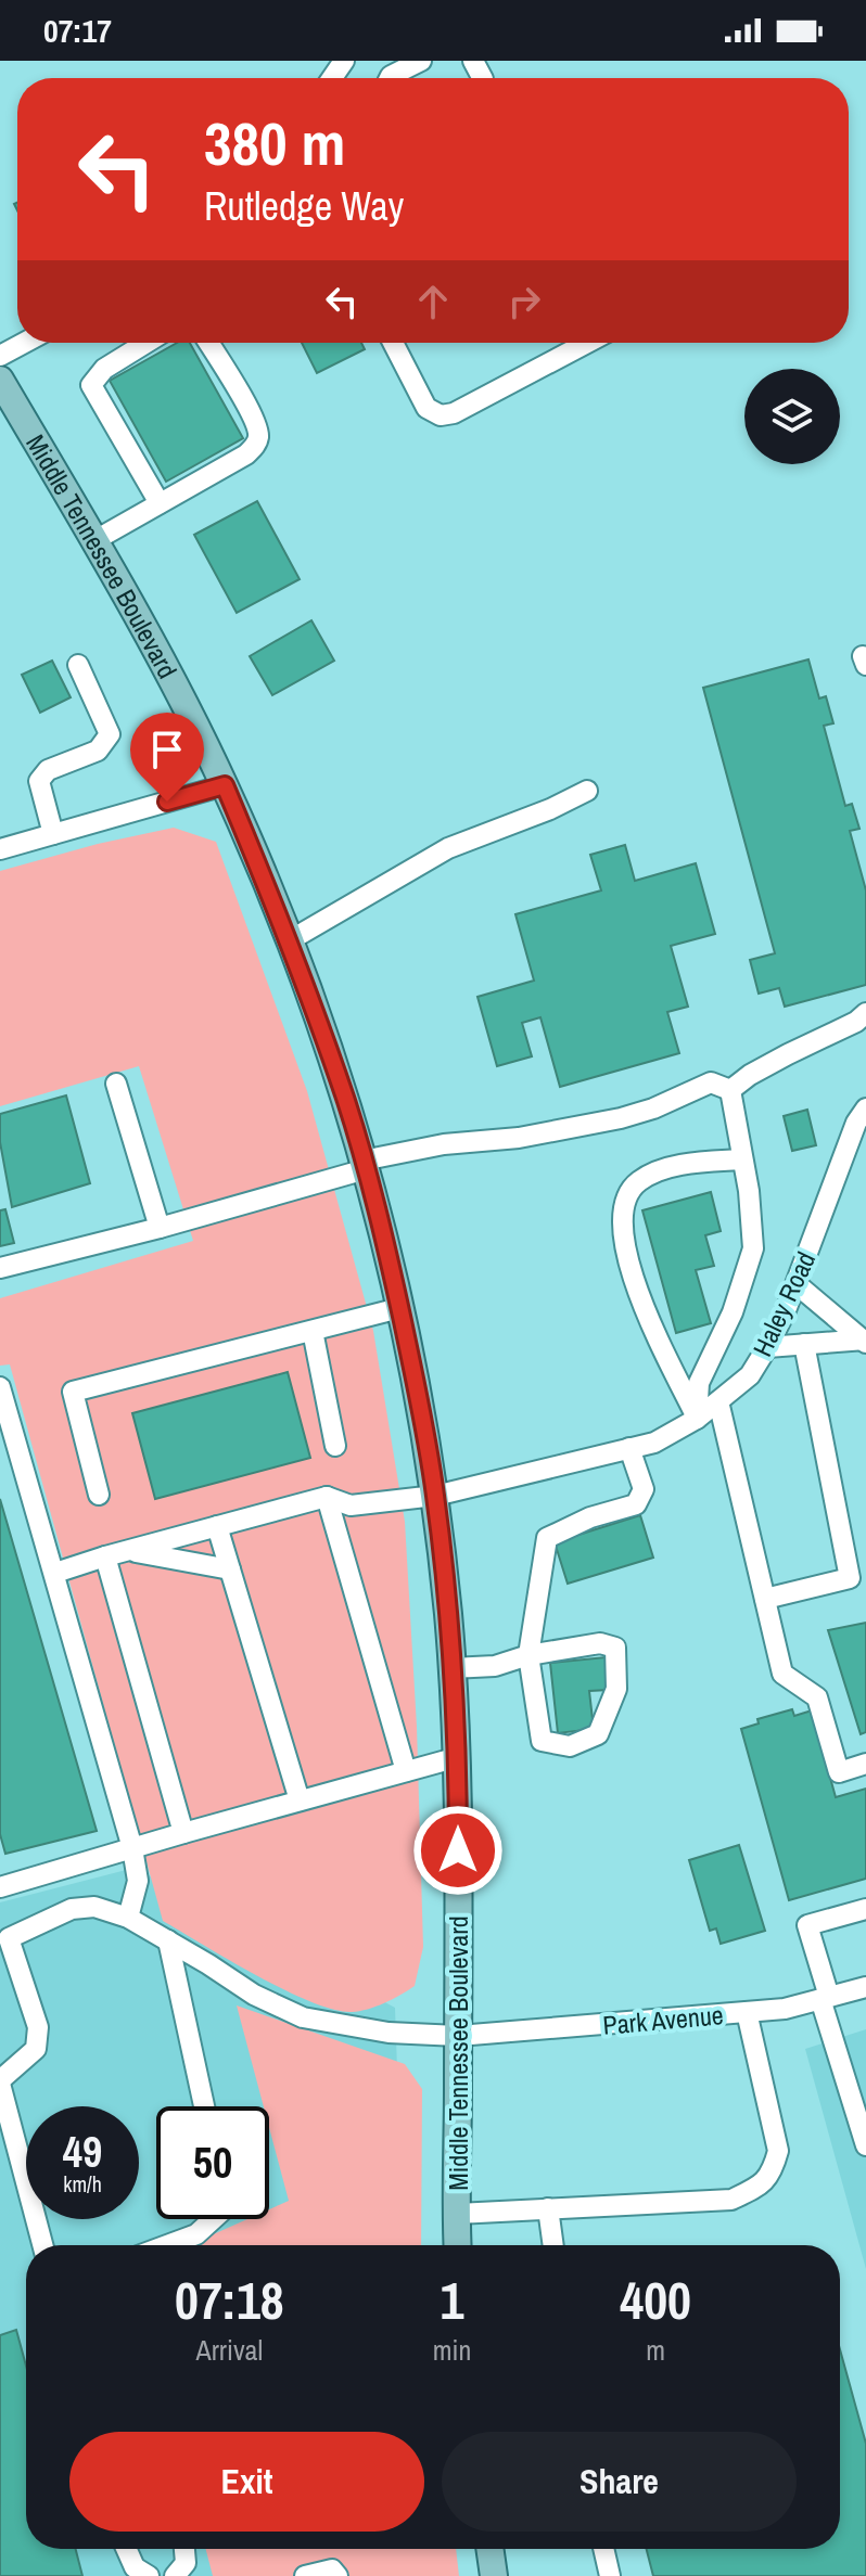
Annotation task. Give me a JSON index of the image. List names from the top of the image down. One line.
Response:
{"streets":{"main road":["Middle Tennessee Boulevard"],"street":["Haley Road","Park Avenue"]},"crossings":[["Middle Tennessee Boulevard","Haley Road"],["Middle Tennessee Boulevard","Park Avenue"]],"page":{"status":"07:17","turn":["380 m","Rutledge Way"],"speed":"49 km/h","limit":"50","eta":["07:18","Arrival","1","min","400","m"],"buttons":["Exit","Share"]}}
